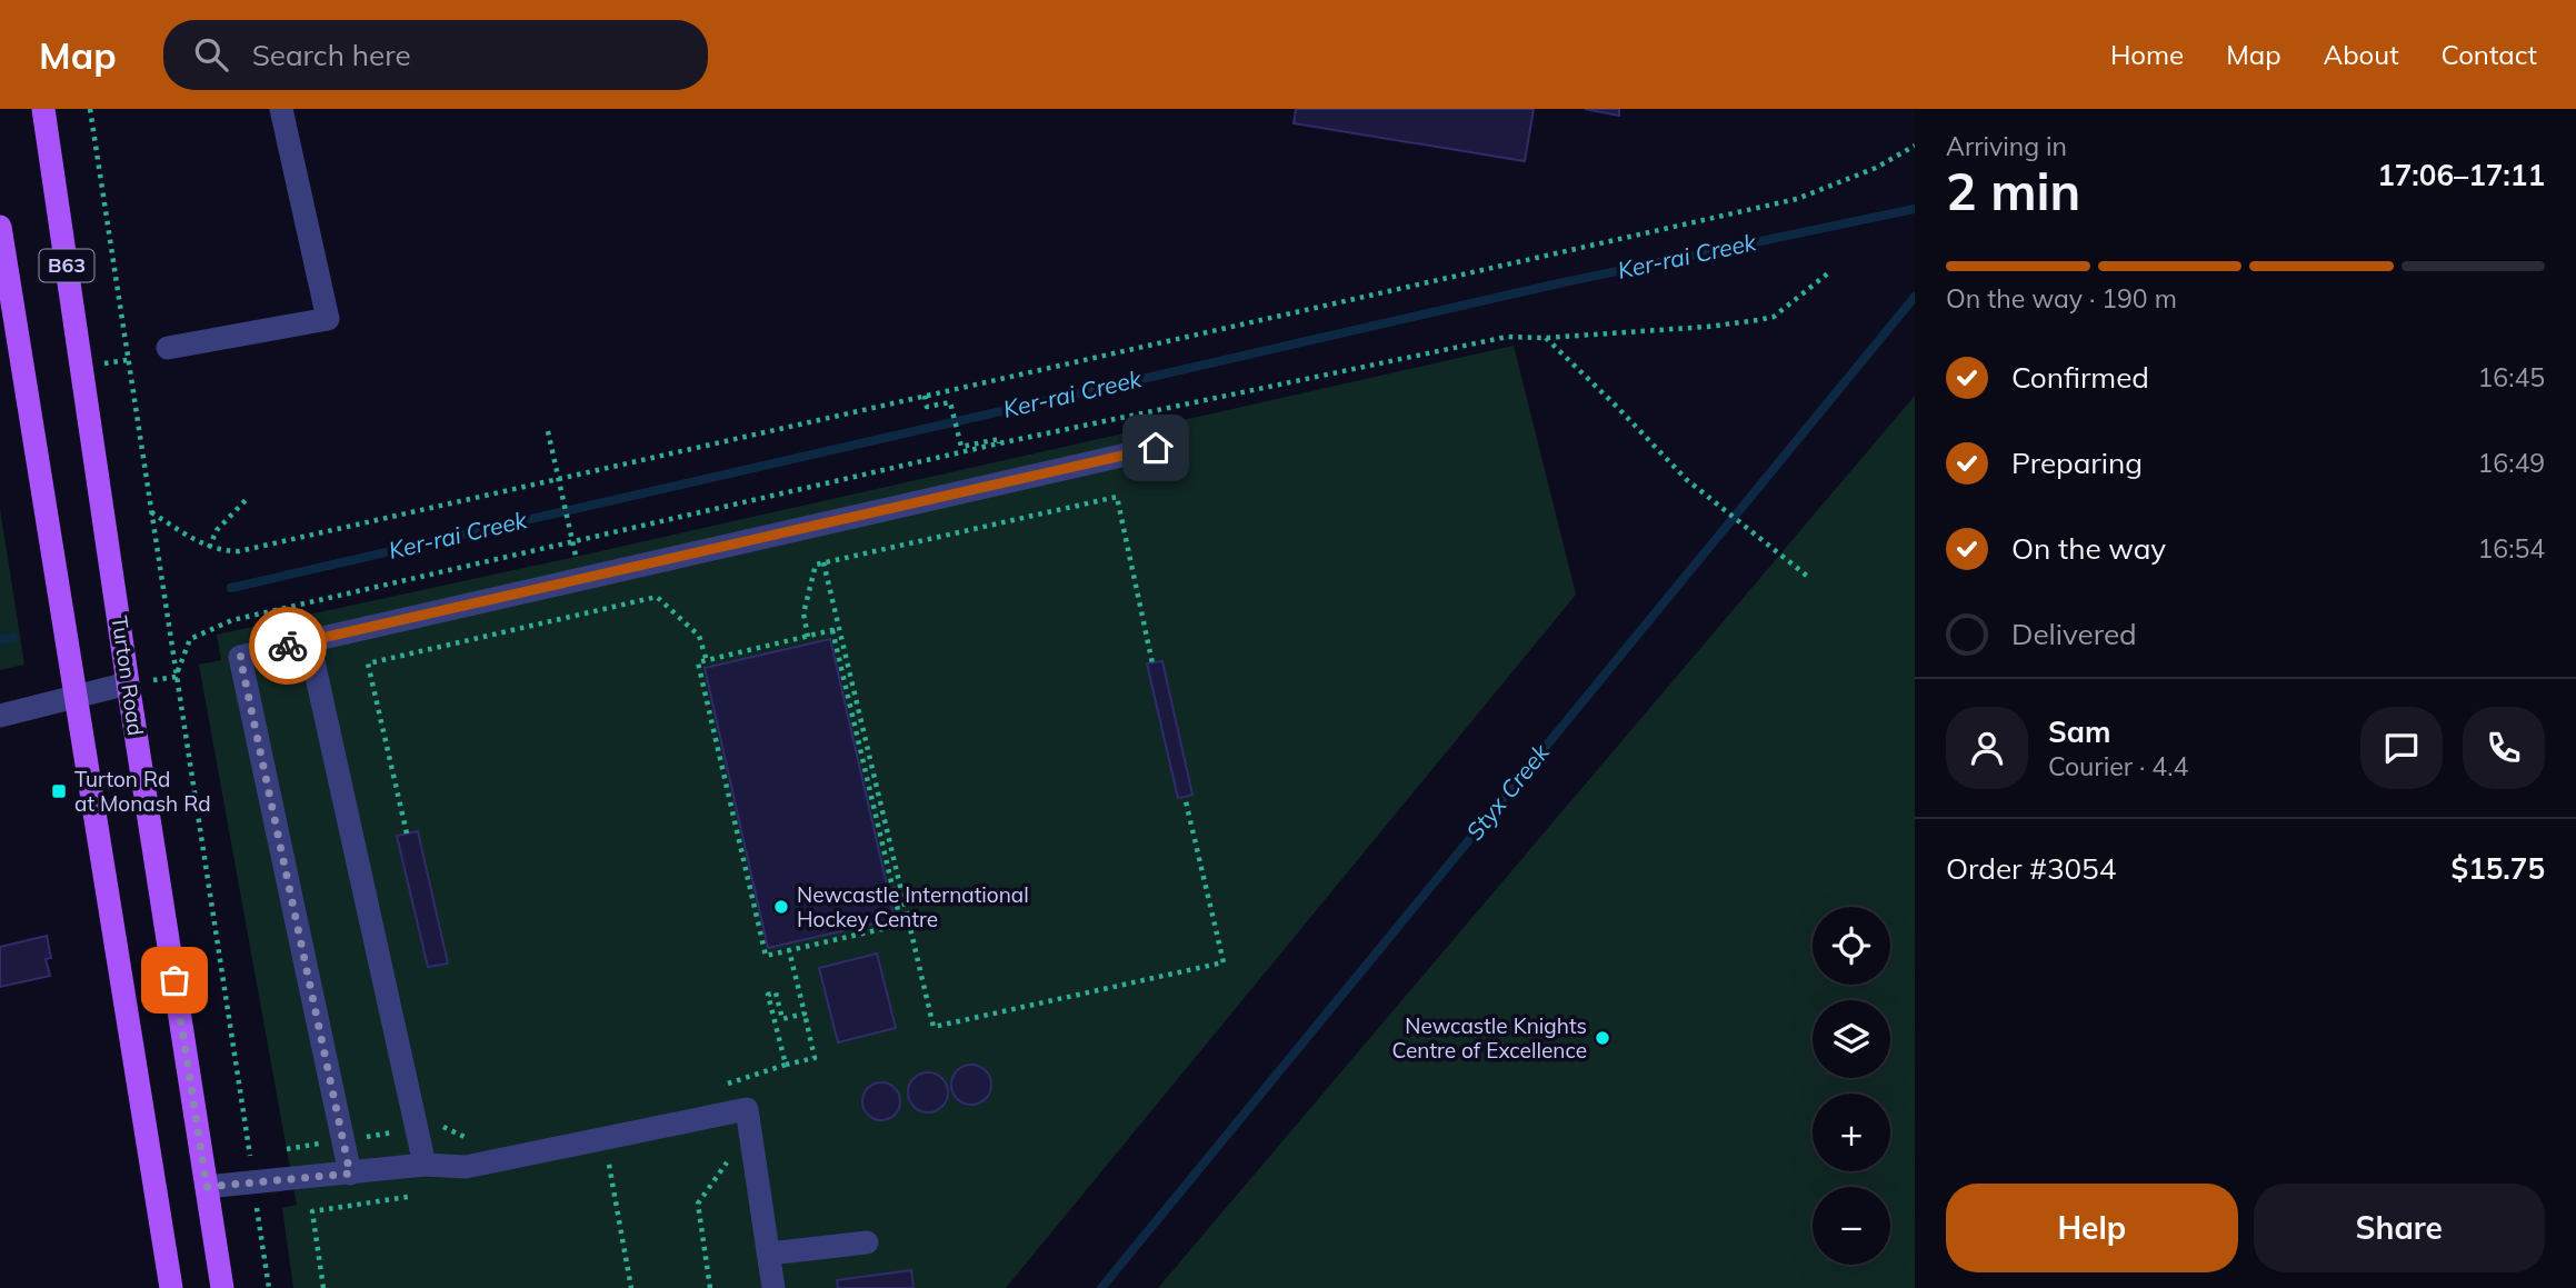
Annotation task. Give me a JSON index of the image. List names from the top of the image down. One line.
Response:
{"streets":{"main road":["B63","Turton Road"]},"water":["Ker-rai Creek","Styx Creek"],"places":{"transit":["Turton Rd at Monash Rd"],"other":["Newcastle International Hockey Centre","Newcastle Knights Centre of Excellence"]},"page":{"header":"Map","search":"Search here","nav":["Home","Map","About","Contact"],"heading":["2 min","Arriving in","17:06–17:11"],"panel":["Sam","Courier · 4.4","Order #3054","$15.75"],"bar":"On the way · 190 m","list":[["Confirmed","16:45"],["Preparing","16:49"],["On the way","16:54"],"Delivered"],"map_buttons":["+","−"],"buttons":["Help","Share"]}}
